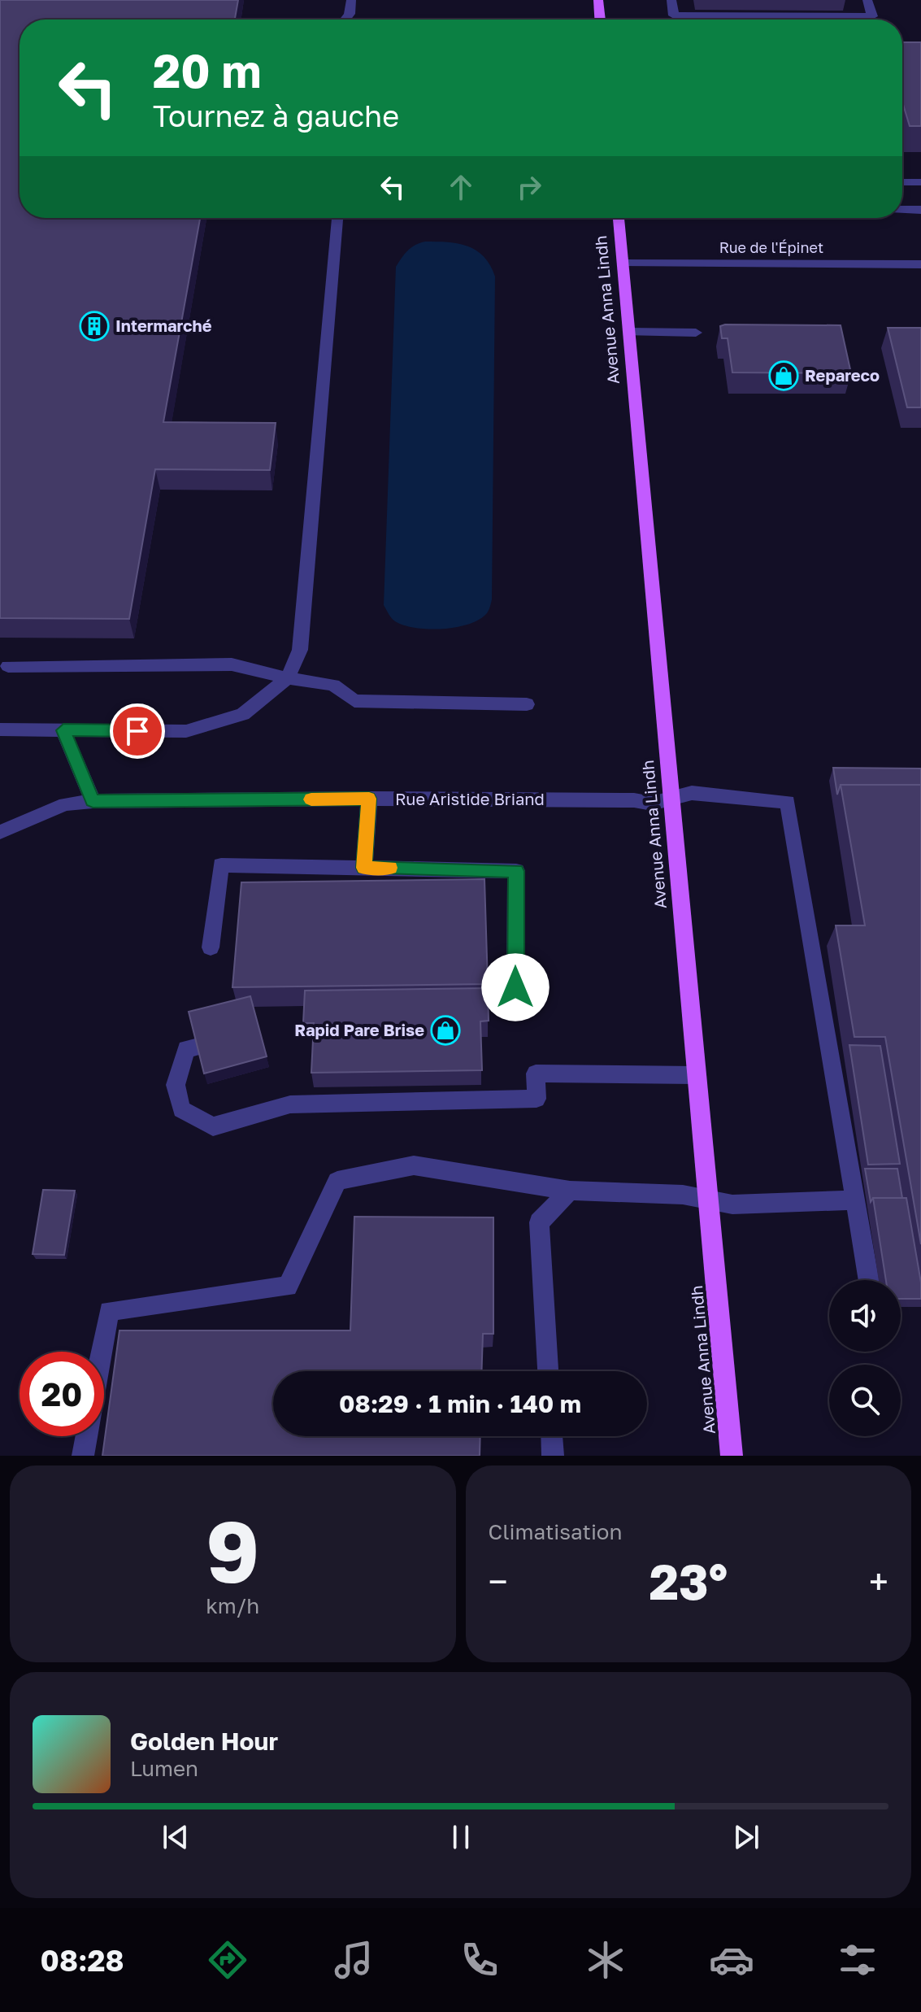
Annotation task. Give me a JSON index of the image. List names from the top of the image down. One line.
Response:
{"streets":{"main road":["Avenue Anna Lindh"],"street":["Rue de l'Épinet","Rue Aristide Briand"]},"crossings":[["Rue de l'Épinet","Avenue Anna Lindh"],["Avenue Anna Lindh","Rue Aristide Briand"]],"places":{"building":["Intermarché"],"shop":["Repareco","Rapid Pare Brise"]},"page":{"turn":["20 m","Tournez à gauche"],"limit":"20","trip":"08:29 · 1 min · 140 m","tile":[["9","km/h"],"Climatisation"],"heat":["−","23°","+"],"song":["Golden Hour","Lumen"],"tabs":"08:28"}}
